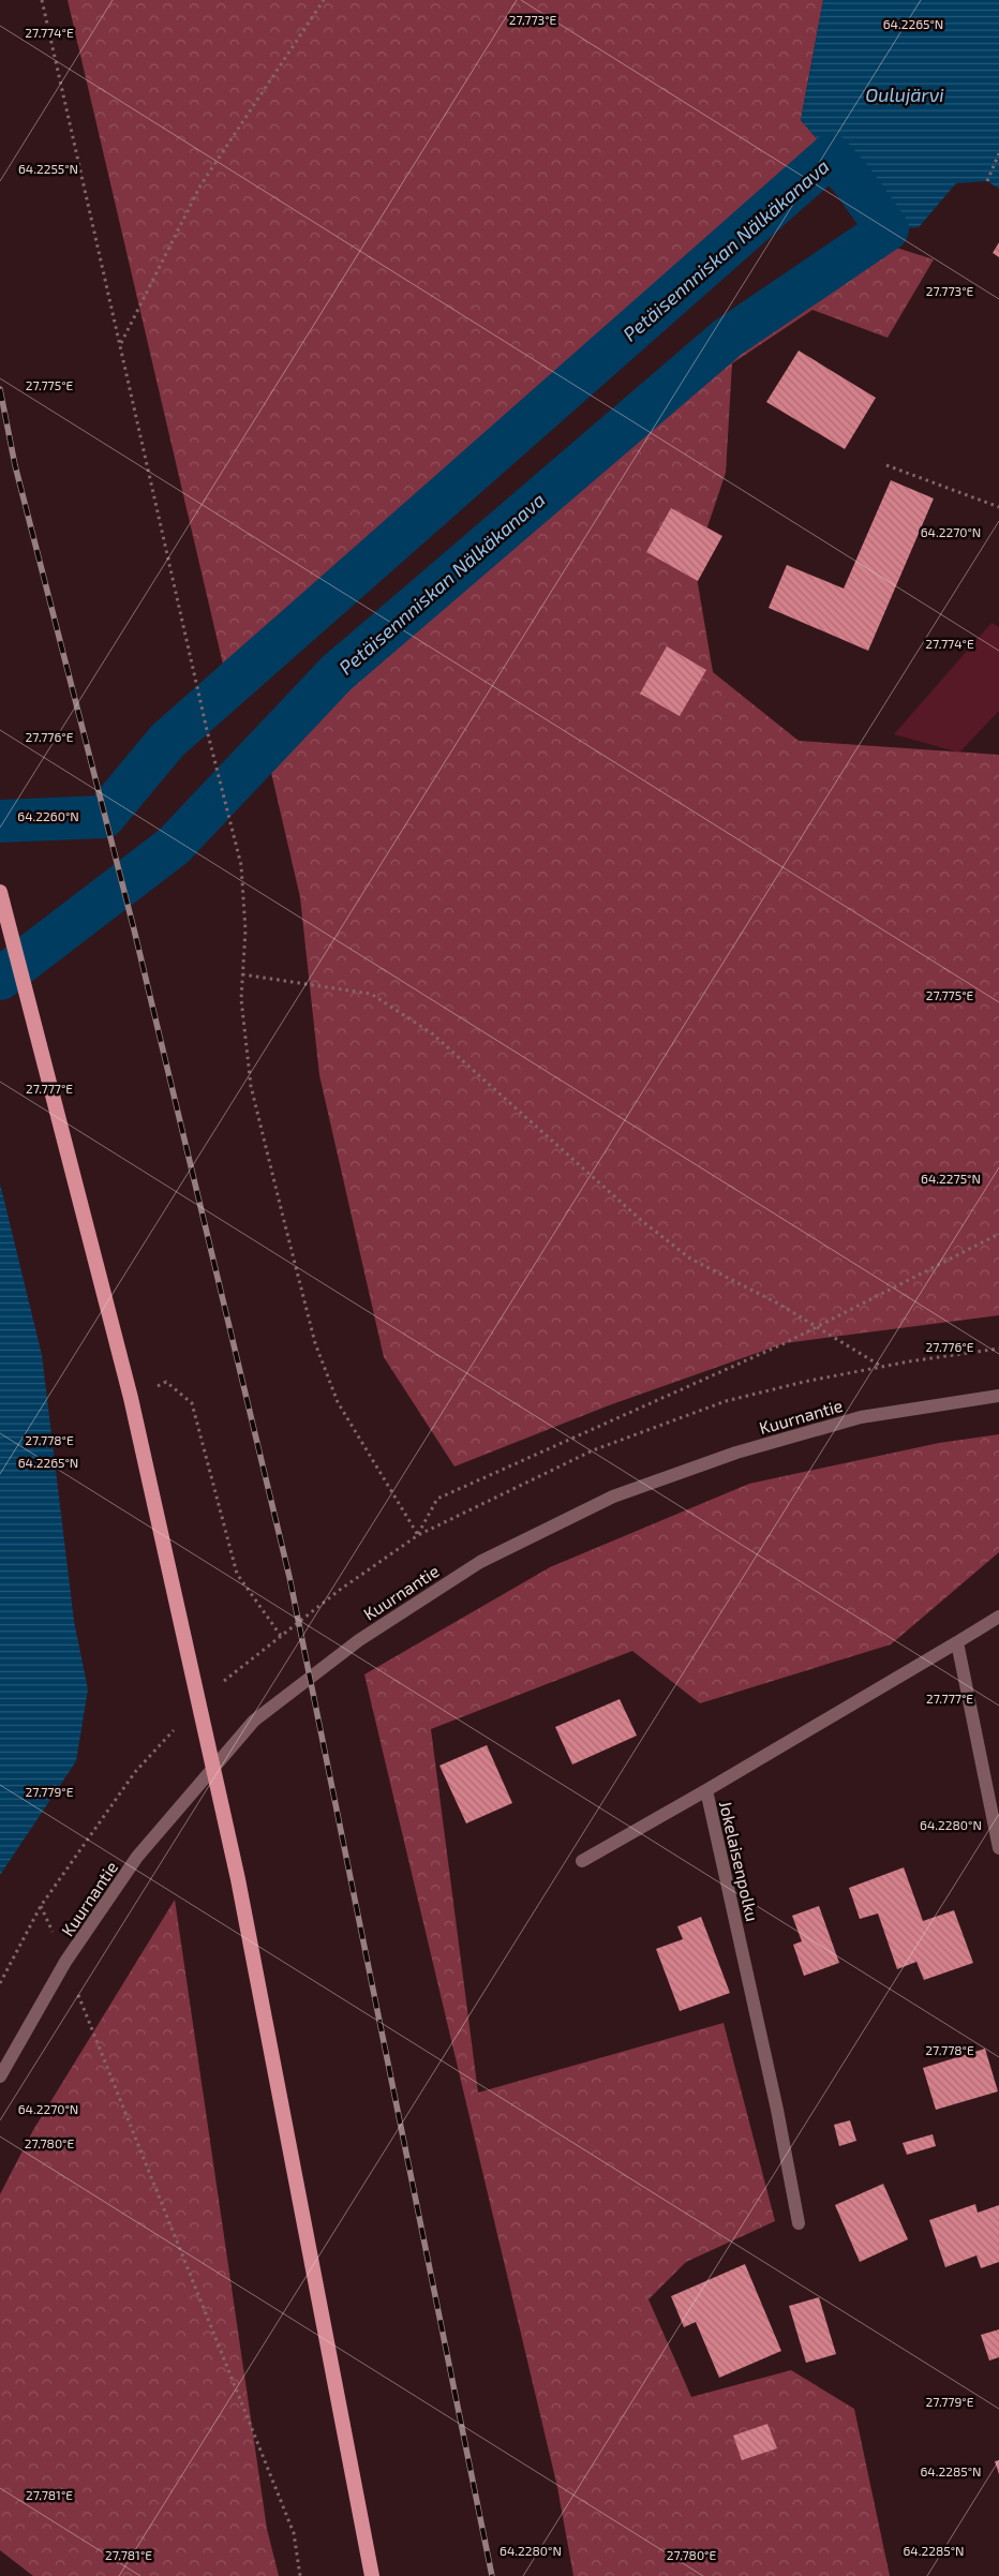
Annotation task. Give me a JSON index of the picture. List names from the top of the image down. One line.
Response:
{"streets":{"street":["Kuurnantie","Jokelaisenpolku"]},"water":["Oulujärvi","Petäisennniskan Nälkäkanava"],"coordinates":["27.773°E","64.2265°N","27.774°E","64.2255°N","27.775°E","64.2270°N","27.776°E","64.2260°N","27.777°E","64.2275°N","27.778°E","27.779°E","64.2280°N","27.780°E","64.2285°N","27.781°E"]}
